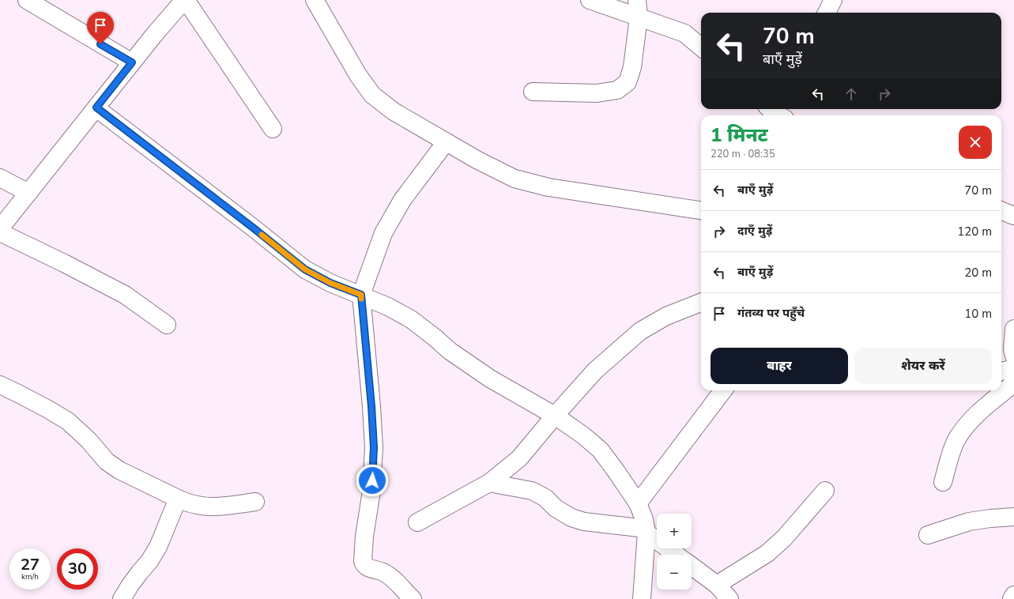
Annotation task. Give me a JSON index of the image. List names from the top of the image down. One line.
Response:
{"page":{"turn":["70 m","बाएँ मुड़ें"],"heading":["1 मिनट","220 m · 08:35"],"list":[{"name":"बाएँ मुड़ें","value":"70 m"},{"name":"दाएँ मुड़ें","value":"120 m"},{"name":"बाएँ मुड़ें","value":"20 m"},{"name":"गंतव्य पर पहुँचे","value":"10 m"}],"buttons":["बाहर","शेयर करें"],"map_buttons":["+","−"],"speed":"27 km/h","limit":"30"}}
